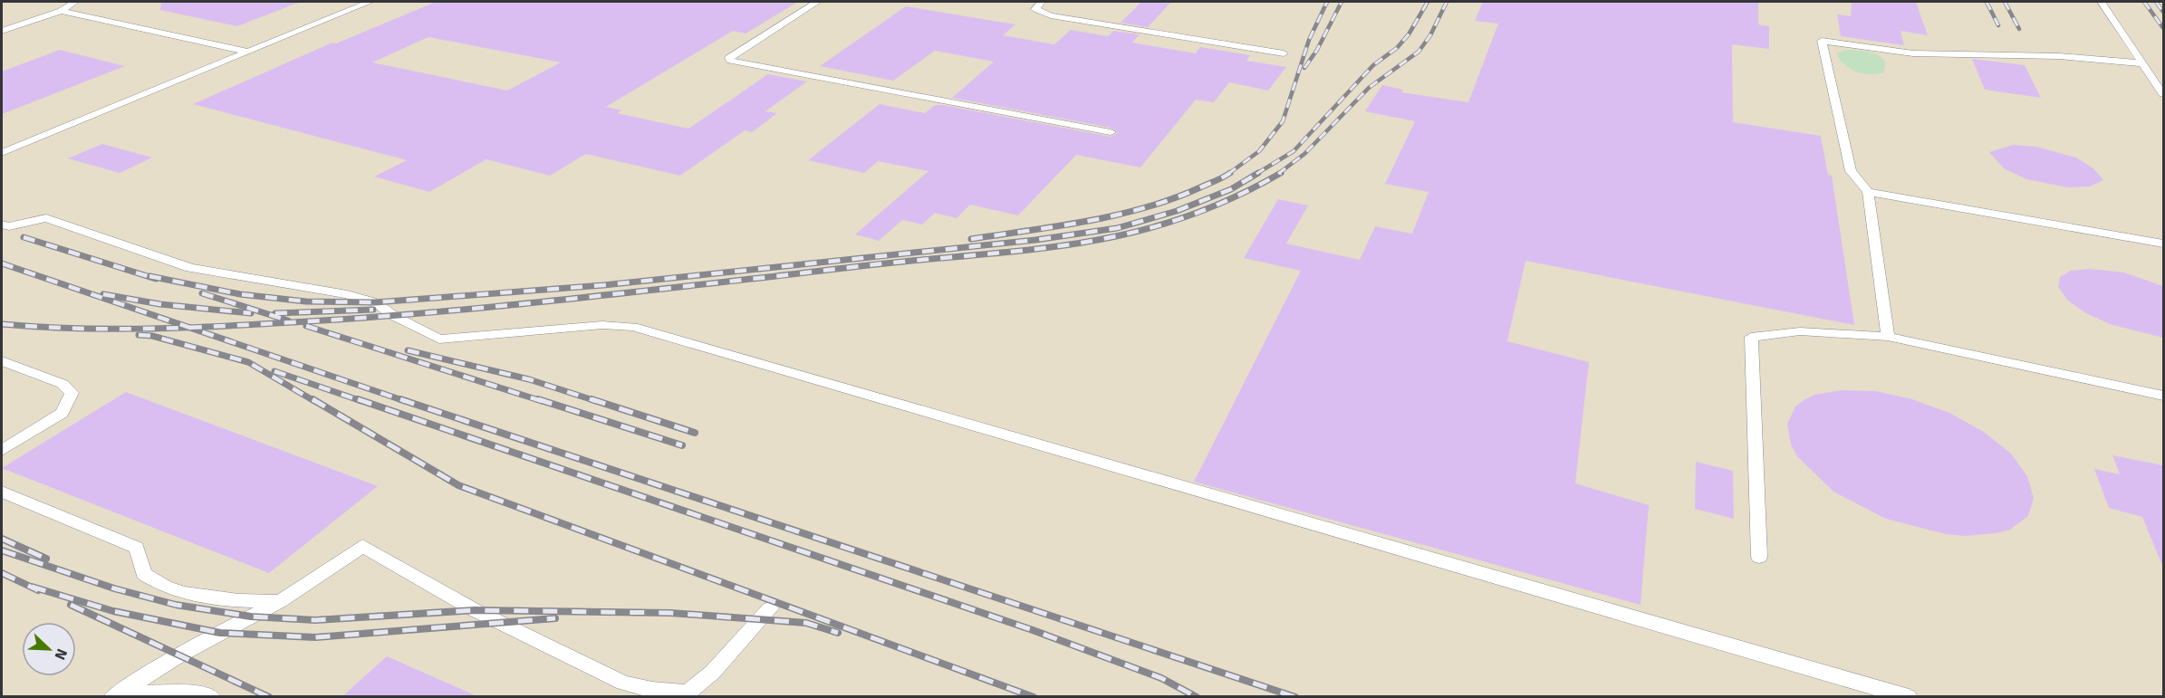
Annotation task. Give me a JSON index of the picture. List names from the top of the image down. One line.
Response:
{"north":"bottom right"}
